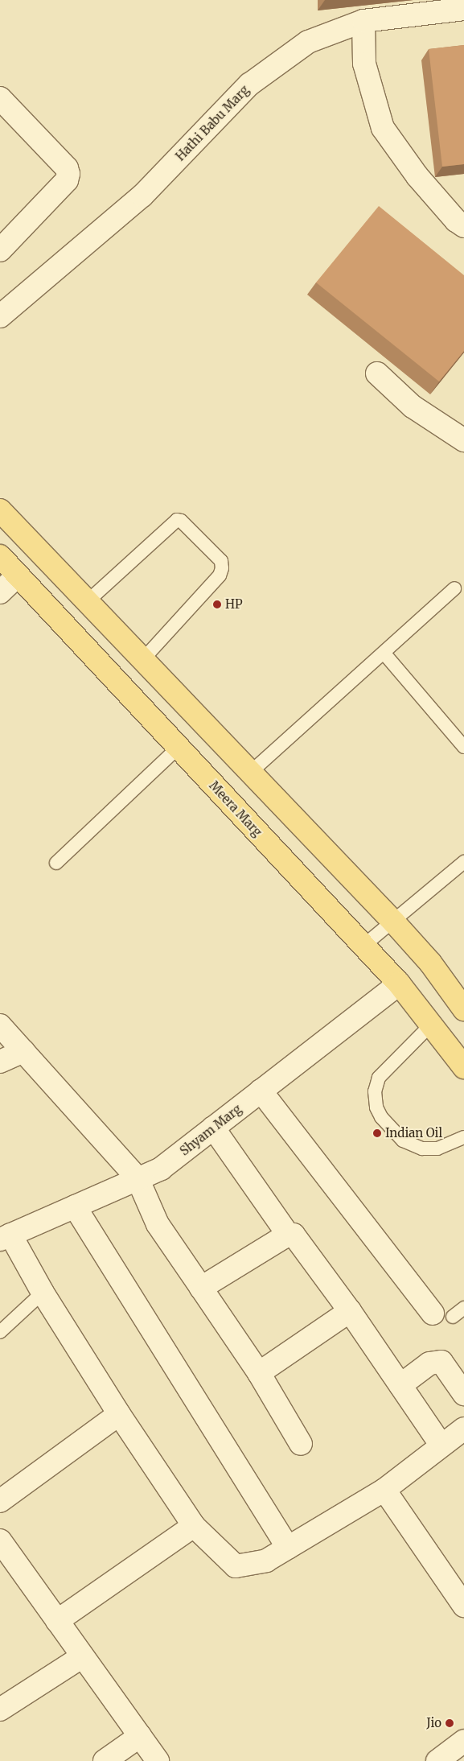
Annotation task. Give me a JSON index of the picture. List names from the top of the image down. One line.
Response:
{"streets":{"main road":["Meera Marg"],"street":["Hathi Babu Marg","Shyam Marg"]},"crossings":[["Meera Marg","Shyam Marg"]],"places":["HP","Indian Oil","Jio"]}
